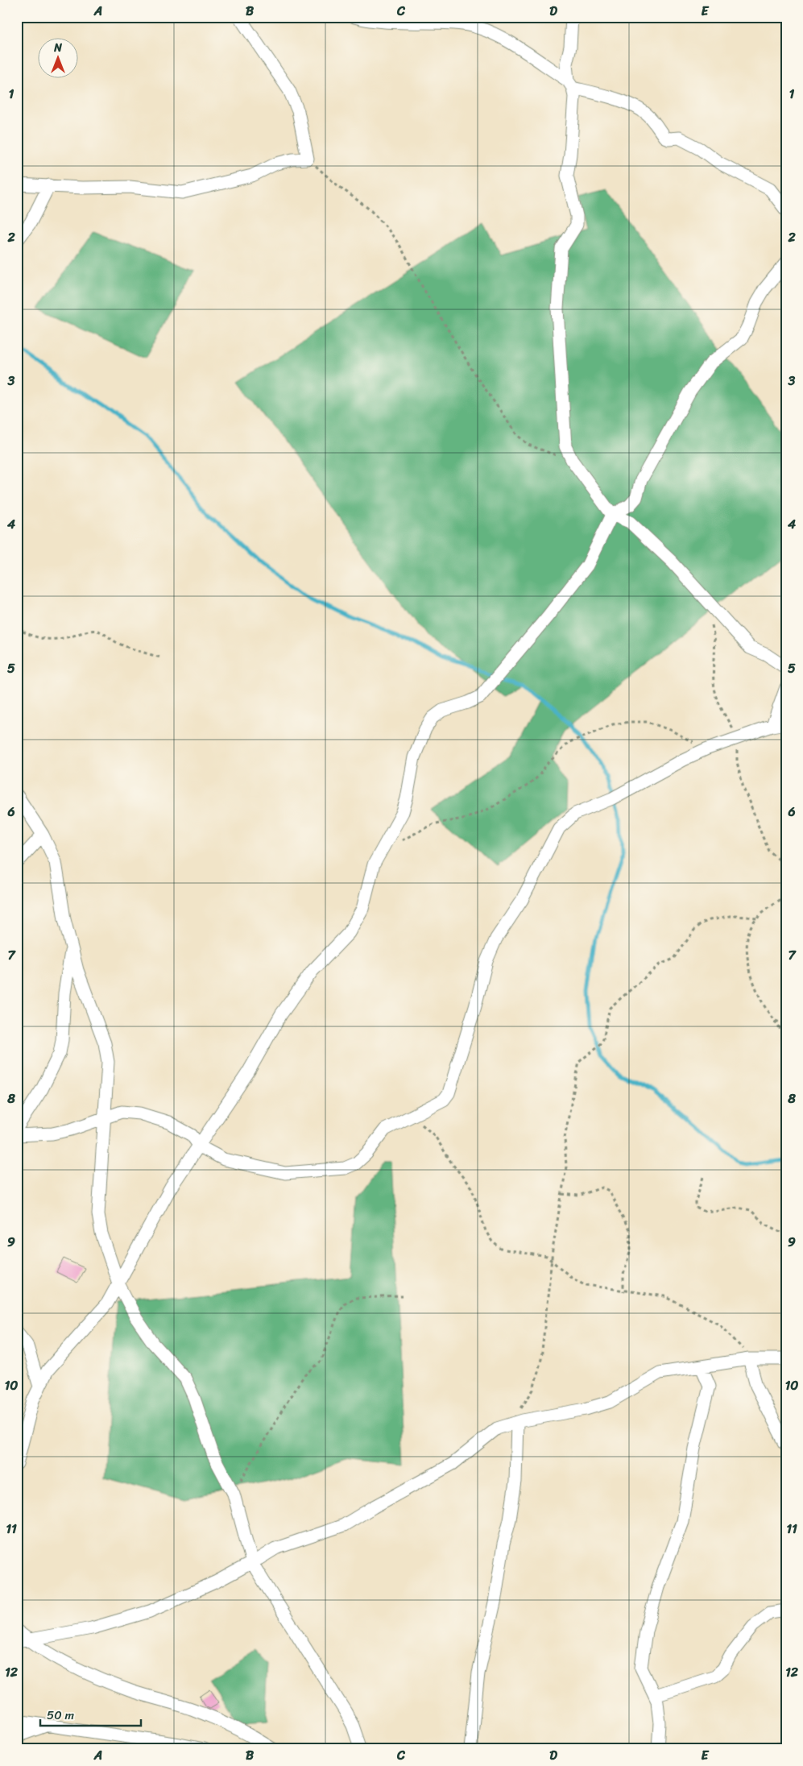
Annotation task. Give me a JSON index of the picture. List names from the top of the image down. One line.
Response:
{"scale_bar":"50 m","north":"top","grid":{"columns":["A","B","C","D","E"],"rows":["1","2","3","4","5","6","7","8","9","10","11","12"]}}
